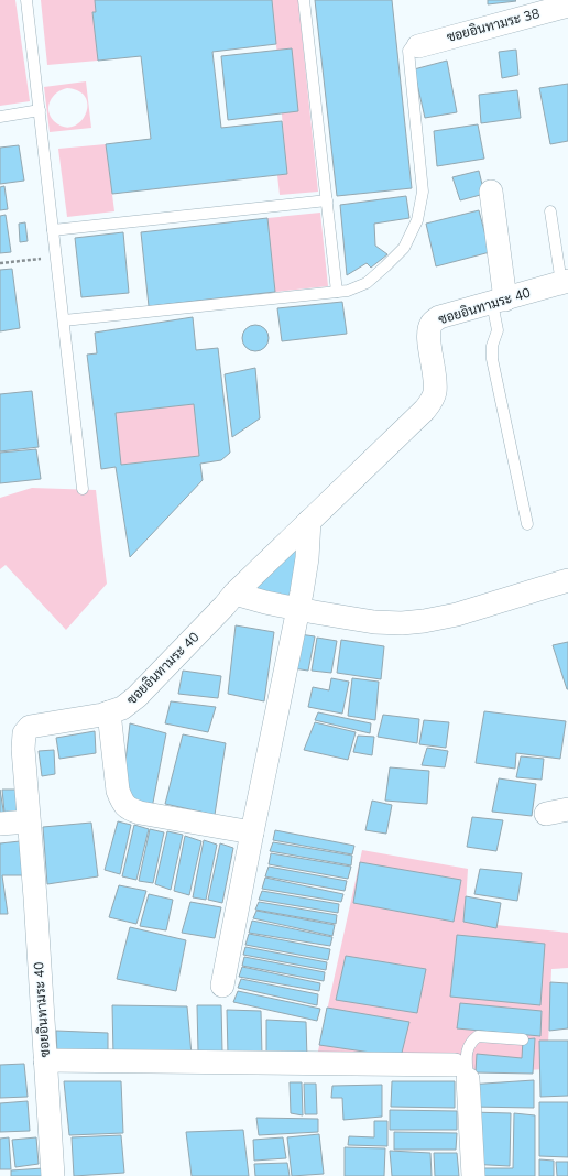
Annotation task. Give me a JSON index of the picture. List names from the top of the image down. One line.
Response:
{"streets":{"street":["ซอยอินทามระ 38","ซอยอินทามระ 40"]}}
